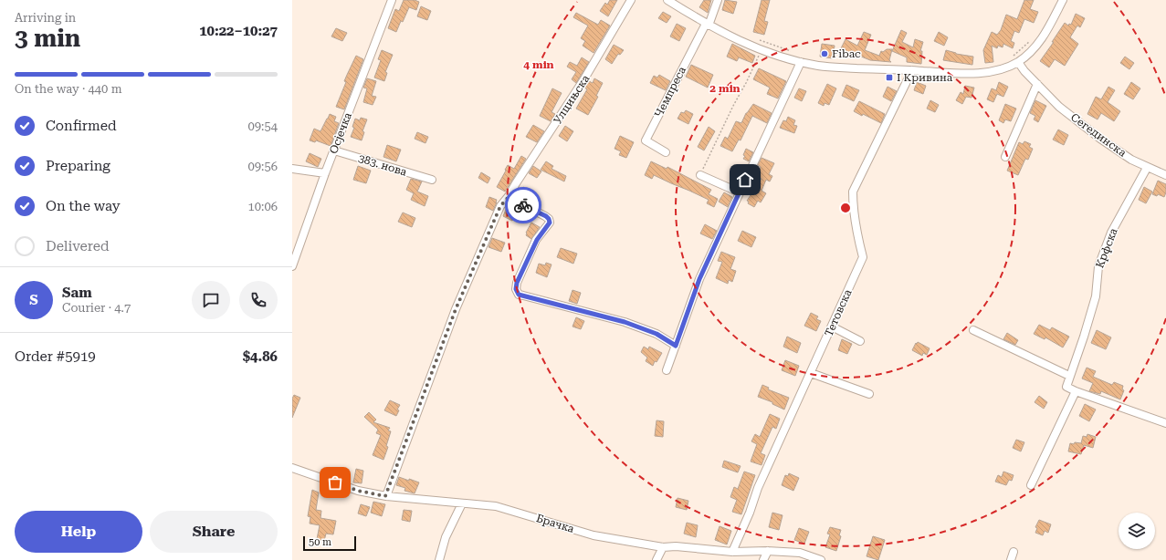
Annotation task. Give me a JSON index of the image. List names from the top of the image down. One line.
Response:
{"streets":{"street":["Чемпреса","Улцињска","Осјечка","Сегединска","383. нова","Крфска","Тетовска","Брачка"]},"crossings":[["Улцињска","Брачка"],["Осјечка","383. нова"],["Сегединска","Крфска"],["Тетовска","Брачка"]],"places":{"other":["Fibac"],"transit":["I Кривина"]},"scale_bar":"50 m","page":{"heading":["3 min","Arriving in","10:22–10:27"],"panel":["Sam","Courier · 4.7","Order #5919","$4.86"],"bar":"On the way · 440 m","list":[["Confirmed","09:54"],["Preparing","09:56"],["On the way","10:06"],"Delivered"],"round":"S","buttons":["Help","Share"],"scale":"50 m"},"rings":["4 min","2 min"]}
